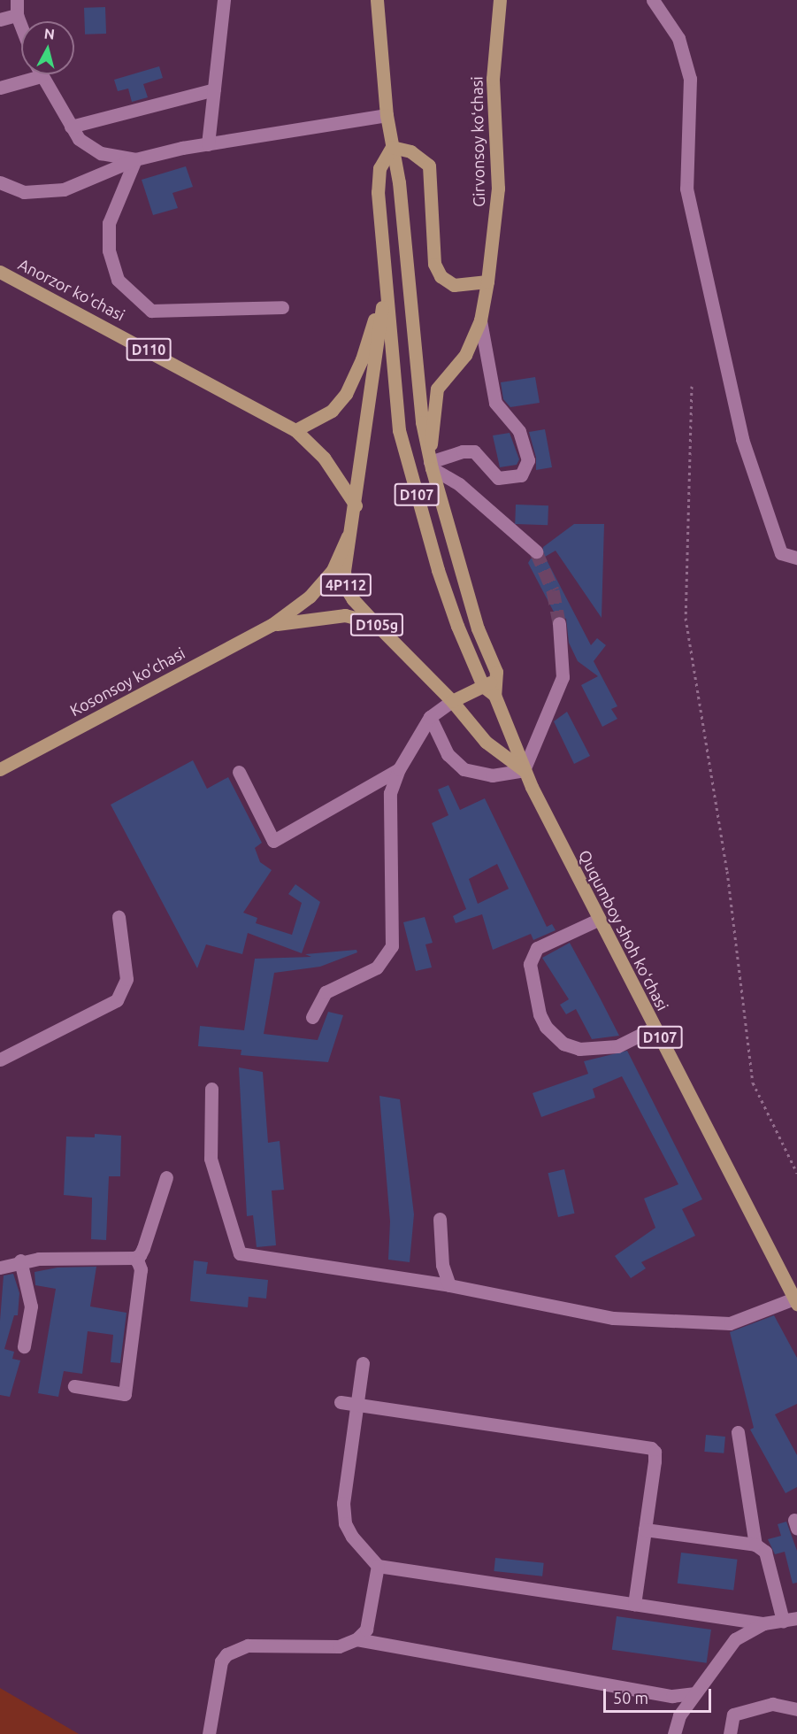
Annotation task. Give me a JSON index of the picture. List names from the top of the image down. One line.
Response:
{"streets":{"main road":["Girvonsoy koʻchasi","Anorzor ko'chasi","D110","D107","4P112","D105g","Kosonsoy ko’chasi","Ququmboy shoh koʻchasi"]},"crossings":[["Girvonsoy koʻchasi","D107"],["Anorzor ko'chasi","D110"],["D107","D105g"],["D107","Ququmboy shoh koʻchasi"],["4P112","D105g"],["D105g","Kosonsoy ko’chasi"],["D105g","Ququmboy shoh koʻchasi"]],"scale_bar":"50 m","north":"top"}
